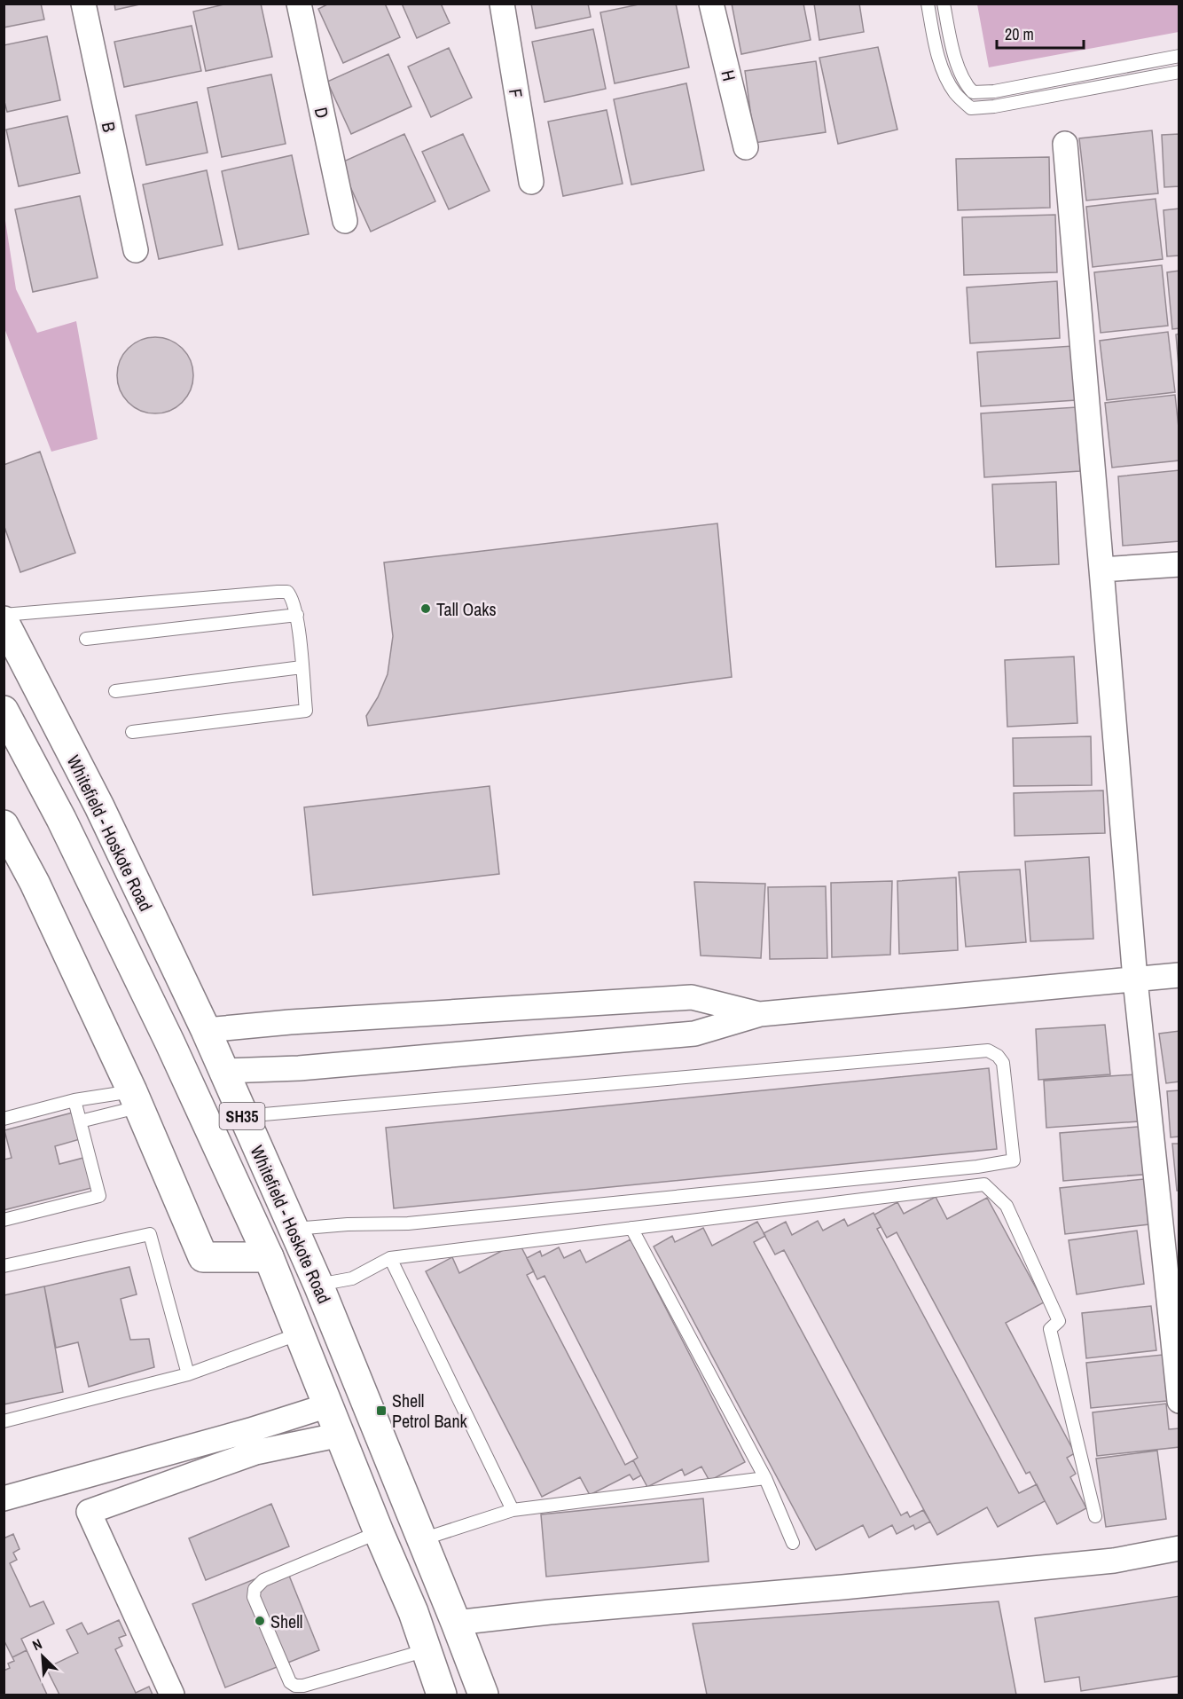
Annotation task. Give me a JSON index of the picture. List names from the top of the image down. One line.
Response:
{"streets":{"main road":["Whitefield - Hoskote Road","SH35"],"street":["H","F","D","B"]},"places":{"other":["Tall Oaks","Shell"],"transit":["Shell Petrol Bank"]},"scale_bar":"20 m","north":"top left"}
